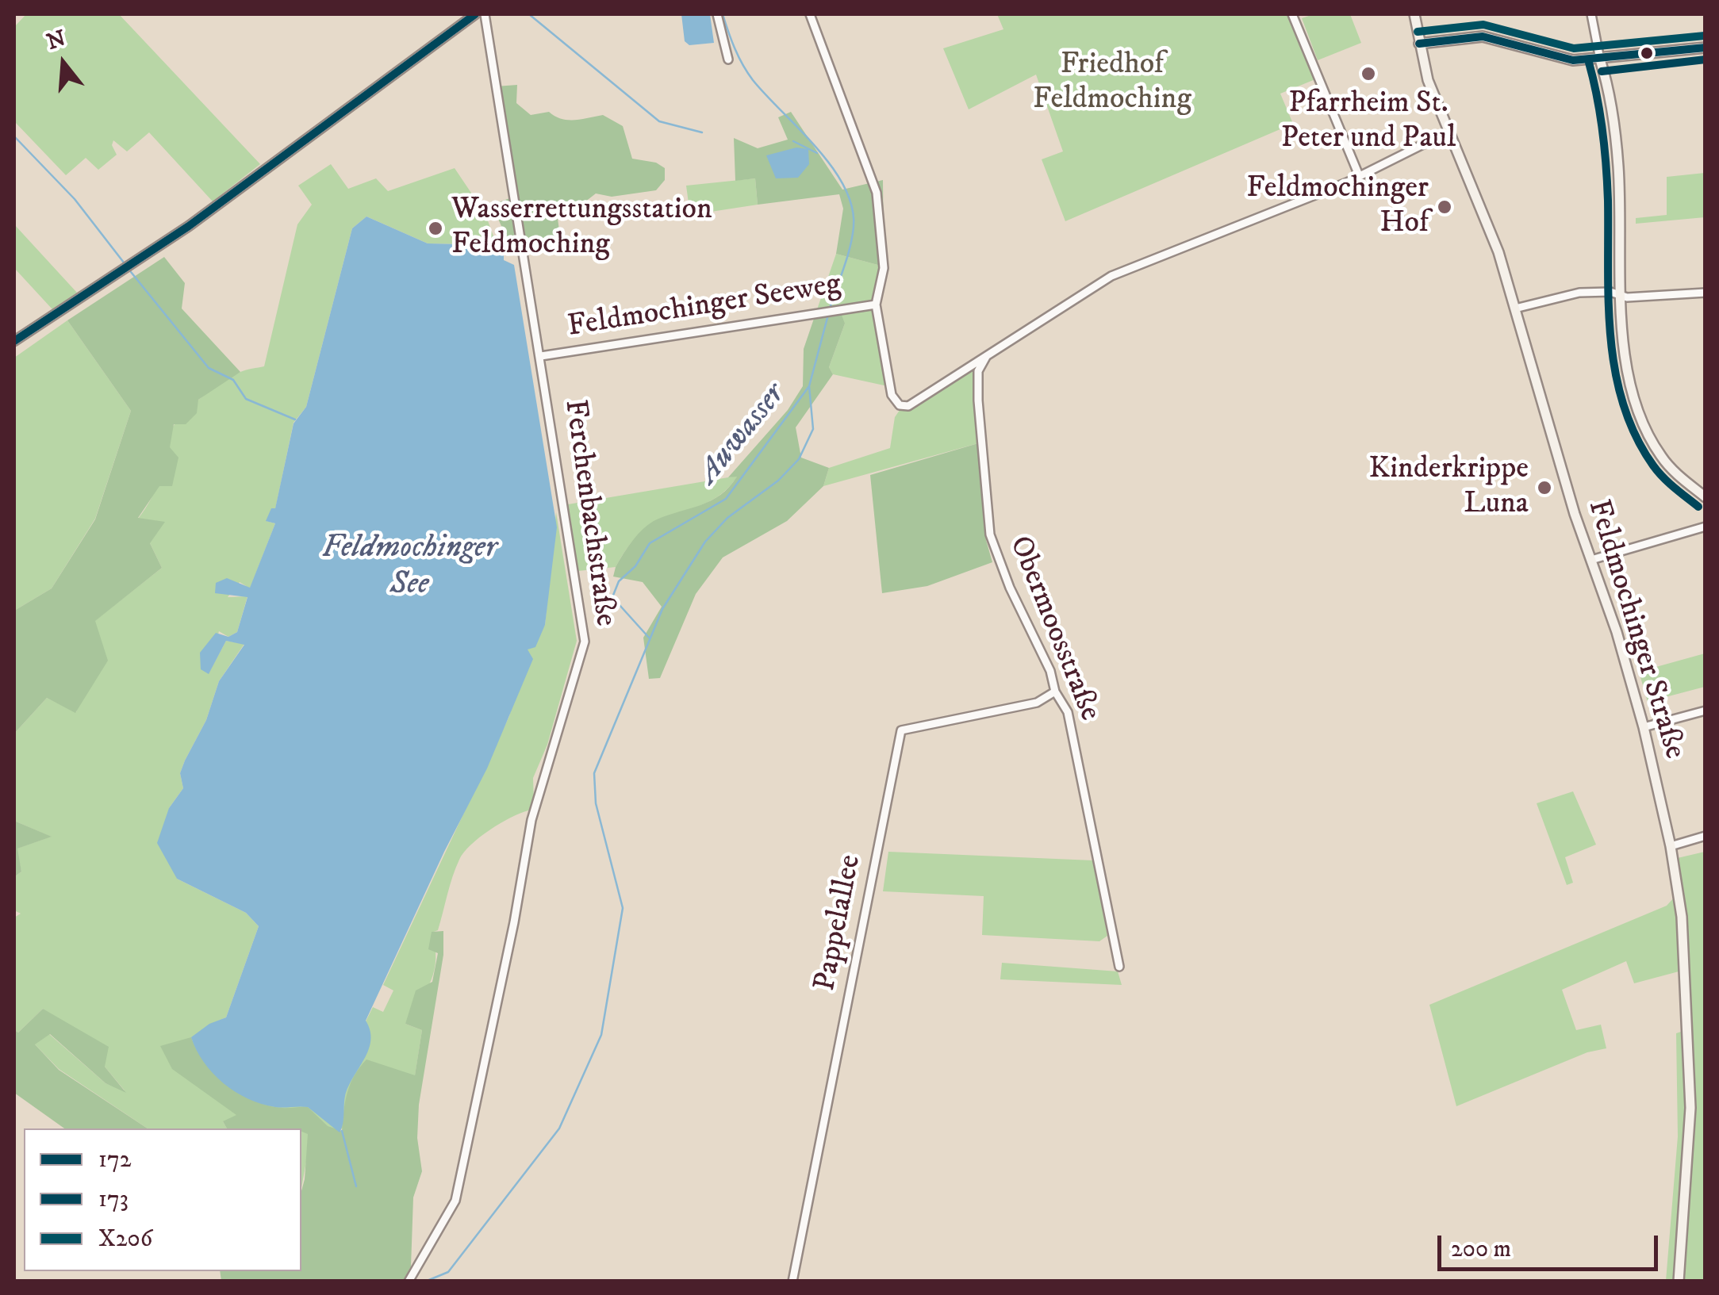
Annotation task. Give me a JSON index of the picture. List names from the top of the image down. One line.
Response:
{"streets":{"main road":["Feldmochinger Straße"],"street":["Feldmochinger Seeweg","Ferchenbachstraße","Obermoosstraße","Pappelallee"]},"crossings":[["Feldmochinger Seeweg","Ferchenbachstraße"],["Obermoosstraße","Pappelallee"]],"water":["Auwasser","Feldmochinger See"],"parks":["Friedhof Feldmoching"],"places":["Pfarrheim St. Peter und Paul","Feldmochinger Hof","Wasserrettungsstation Feldmoching","Kinderkrippe Luna"],"lines":["transit line 172","transit line X206","transit line 173"],"legend":["172","173","X206"],"scale_bar":"200 m","north":"top"}
